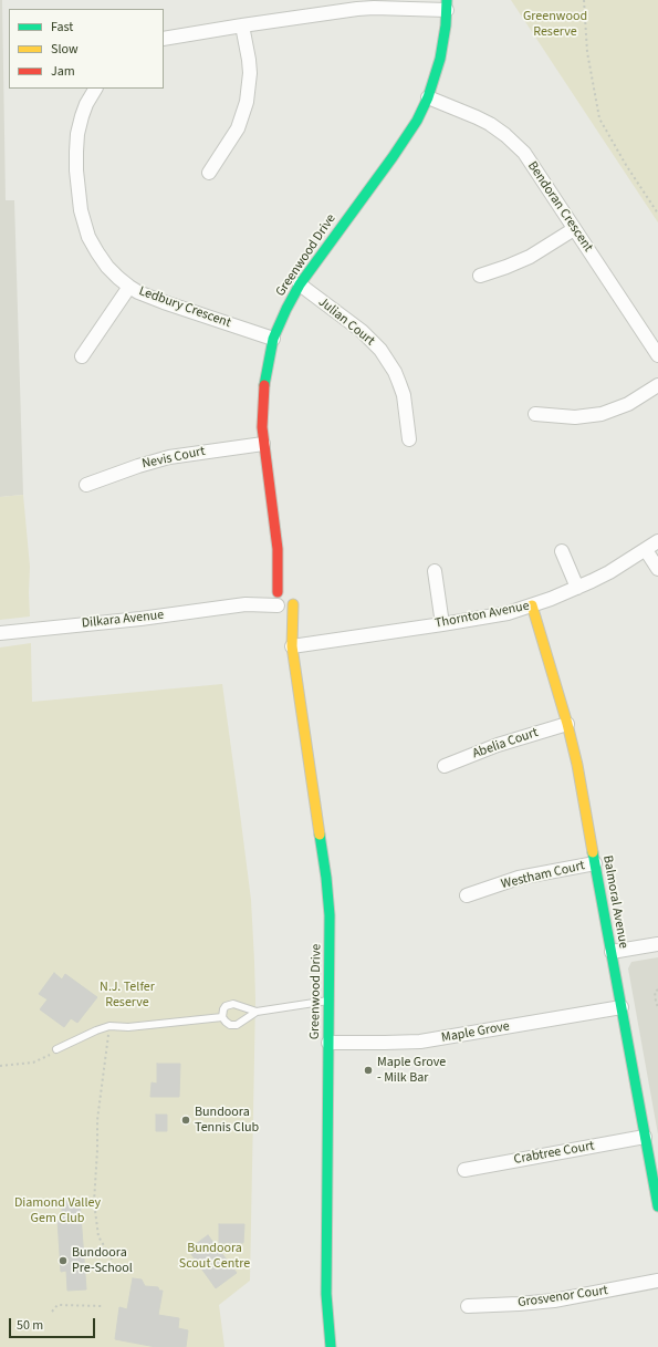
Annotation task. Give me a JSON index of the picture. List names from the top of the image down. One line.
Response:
{"streets":{"street":["Bendoran Crescent","Greenwood Drive","Ledbury Crescent","Julian Court","Nevis Court","Thornton Avenue","Dilkara Avenue","Abelia Court","Westham Court","Balmoral Avenue","Maple Grove","Crabtree Court","Grosvenor Court"]},"crossings":[["Bendoran Crescent","Greenwood Drive"],["Greenwood Drive","Ledbury Crescent"],["Greenwood Drive","Julian Court"],["Greenwood Drive","Nevis Court"],["Greenwood Drive","Thornton Avenue"],["Greenwood Drive","Dilkara Avenue"],["Greenwood Drive","Maple Grove"],["Thornton Avenue","Balmoral Avenue"],["Abelia Court","Balmoral Avenue"],["Westham Court","Balmoral Avenue"],["Balmoral Avenue","Maple Grove"],["Balmoral Avenue","Crabtree Court"]],"parks":["Greenwood Reserve","N.J. Telfer Reserve","Diamond Valley Gem Club","Bundoora Scout Centre"],"places":["Maple Grove - Milk Bar","Bundoora Tennis Club","Bundoora Pre-School"],"legend":["Fast","Slow","Jam"],"scale_bar":"50 m"}
